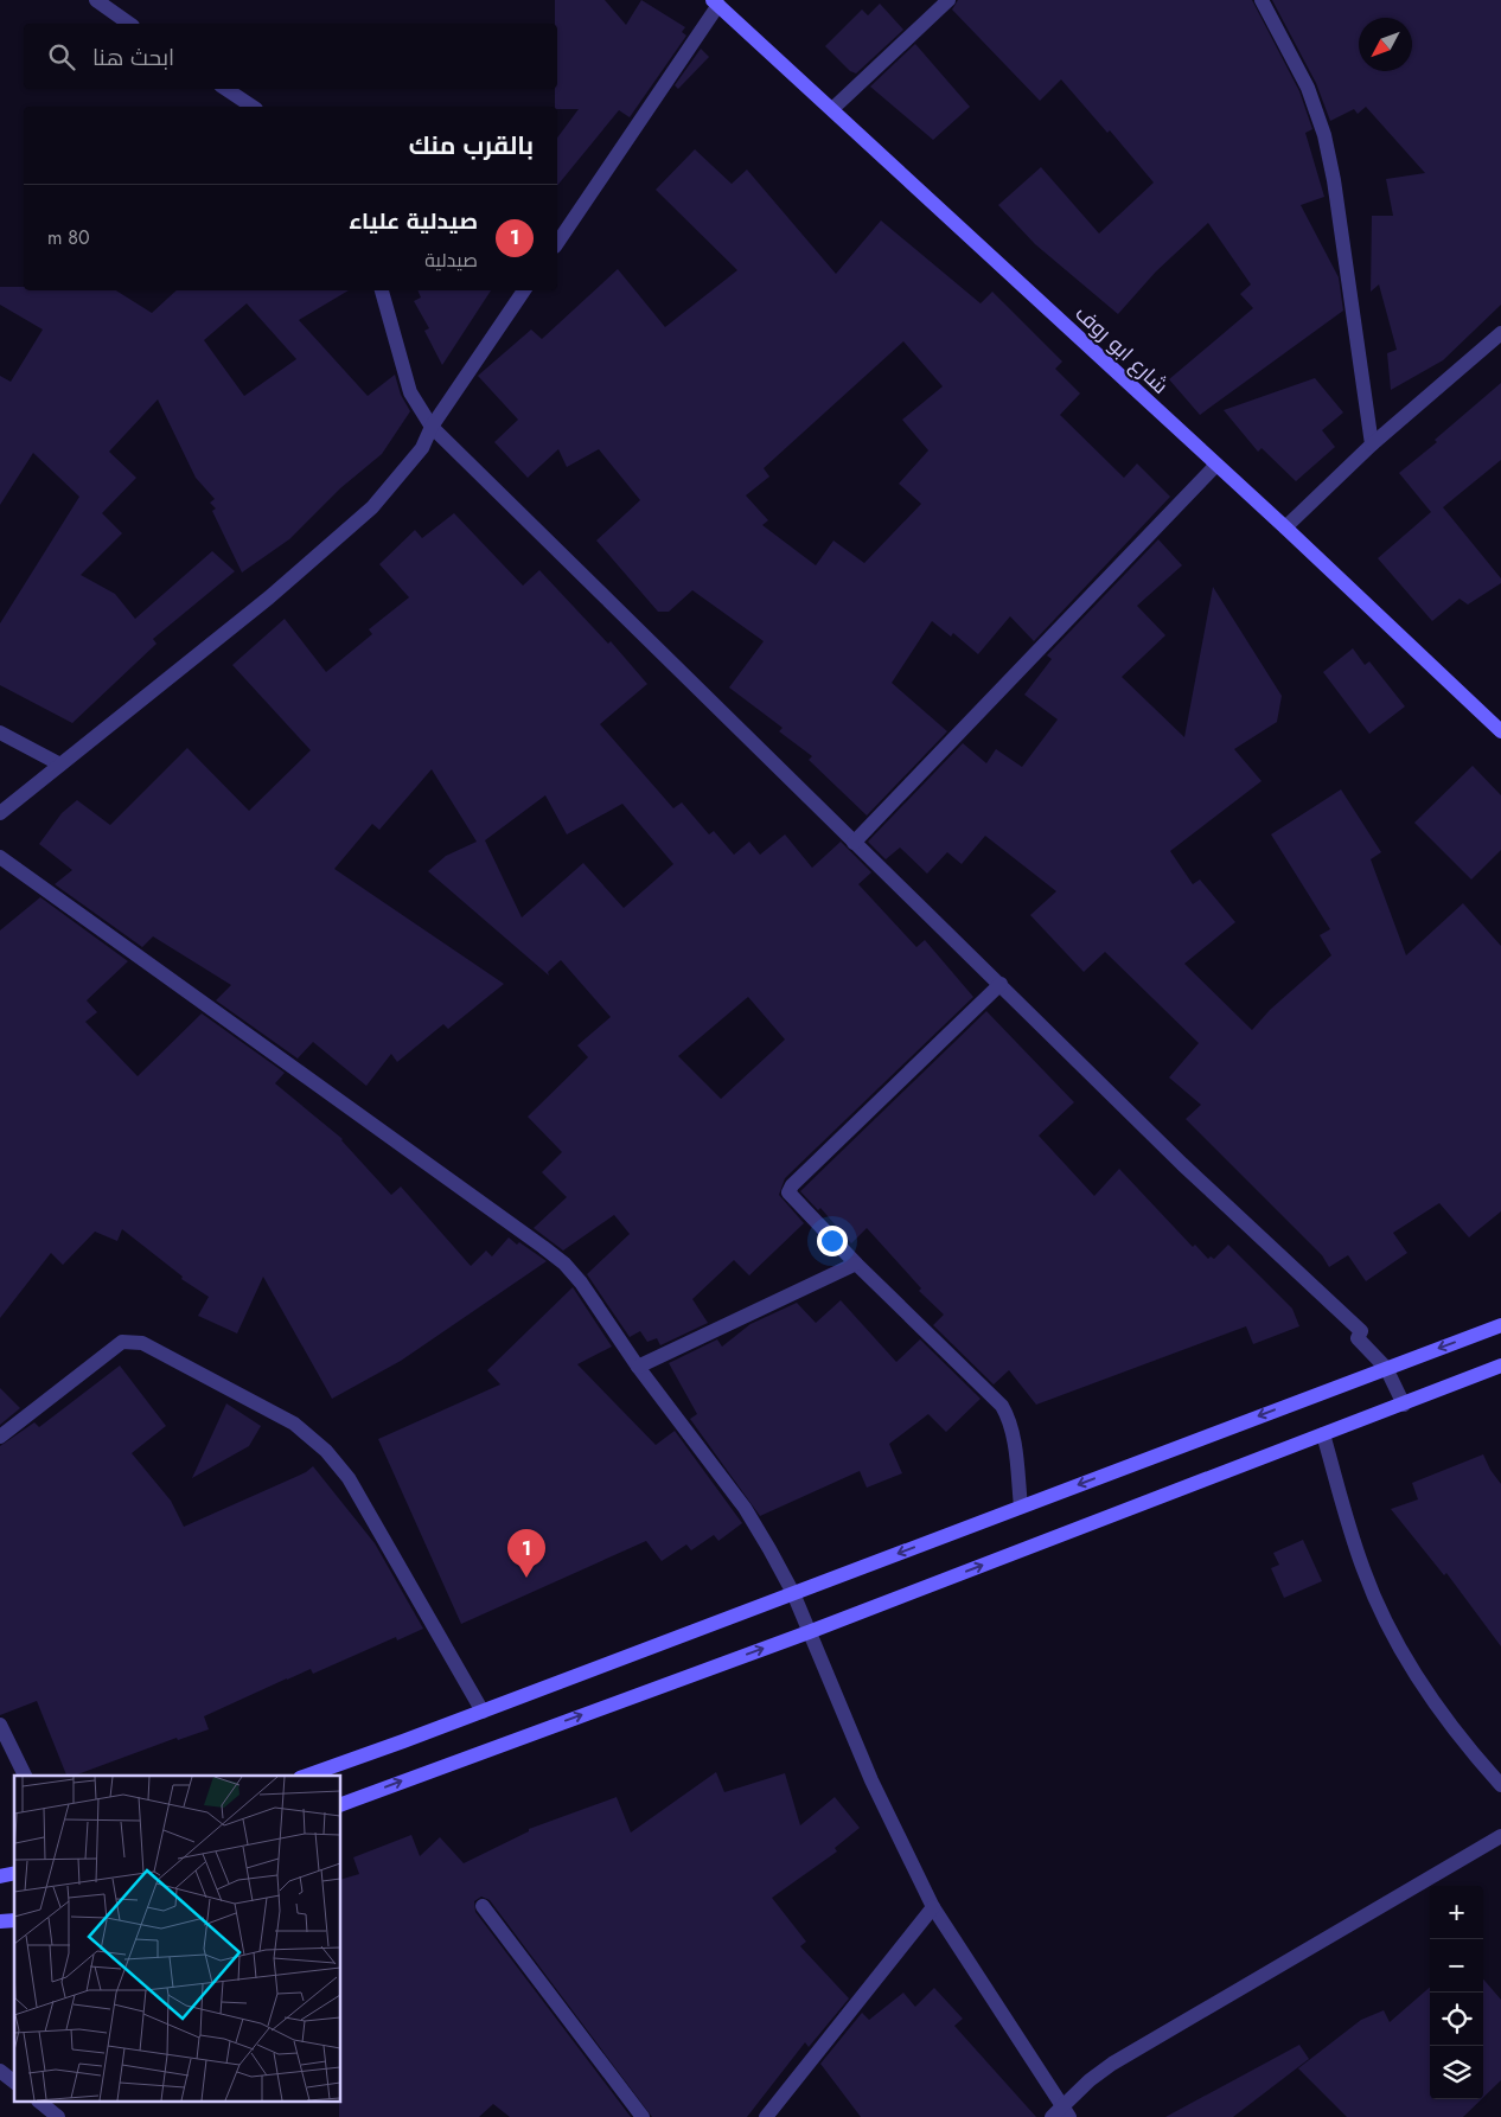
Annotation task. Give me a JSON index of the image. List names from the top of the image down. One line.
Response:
{"streets":{"main road":["شارع ابو روف"]},"north":"bottom left","page":{"search":"ابحث هنا","heading":"بالقرب منك","list":[{"mark":"1","name":"صيدلية علياء","note":"صيدلية","value":"80 m"}],"pins":"1","map_buttons":["+","−"]}}
